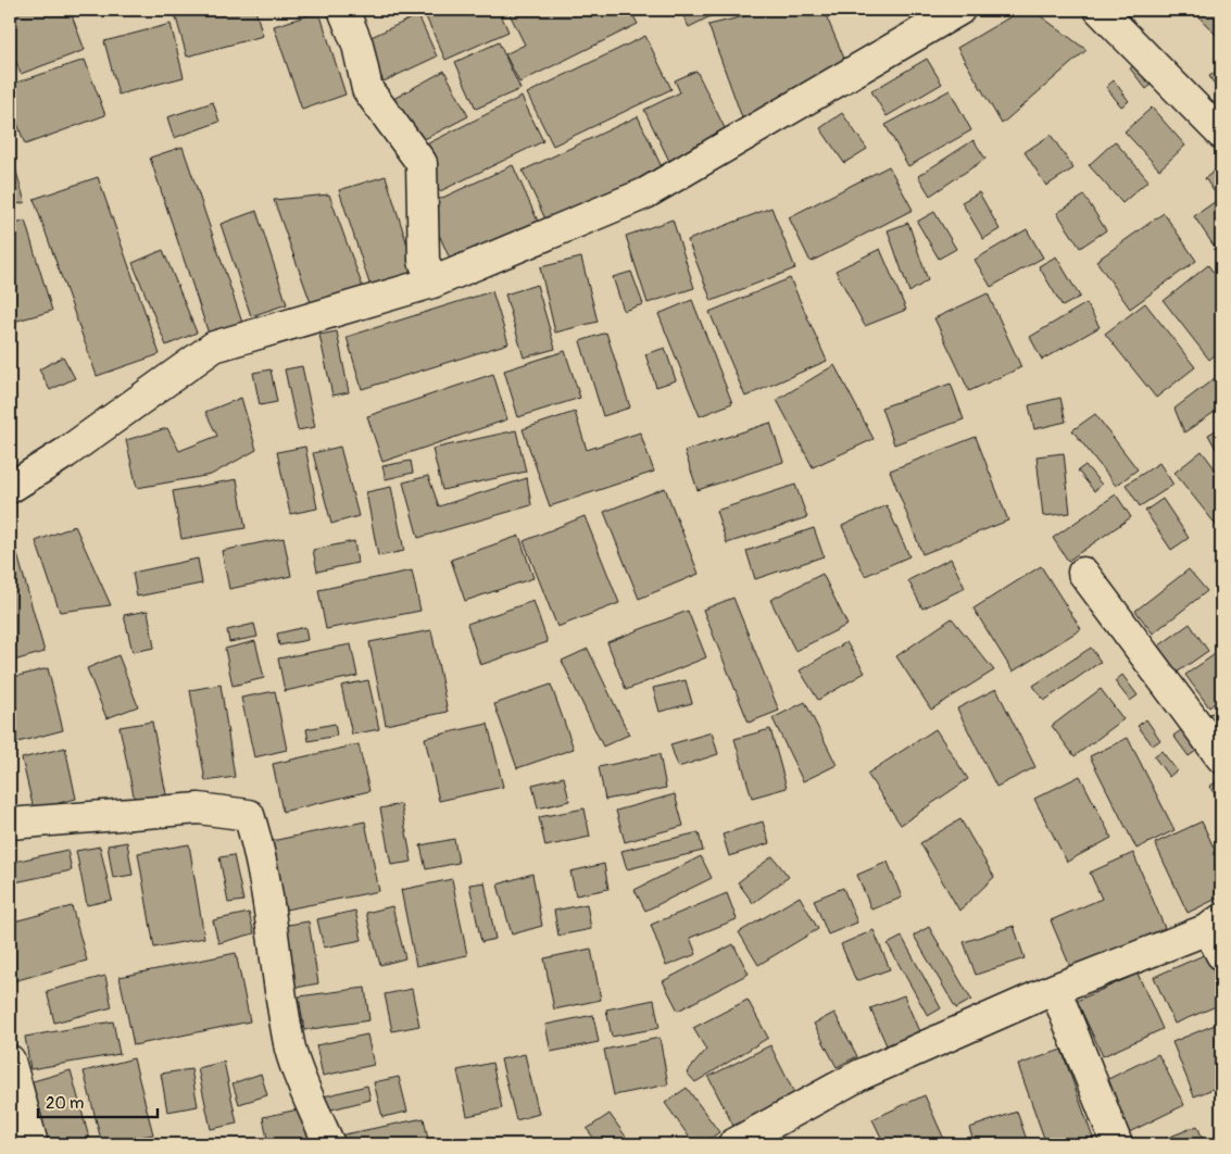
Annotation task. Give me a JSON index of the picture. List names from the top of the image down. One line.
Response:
{"scale_bar":"20 m"}
